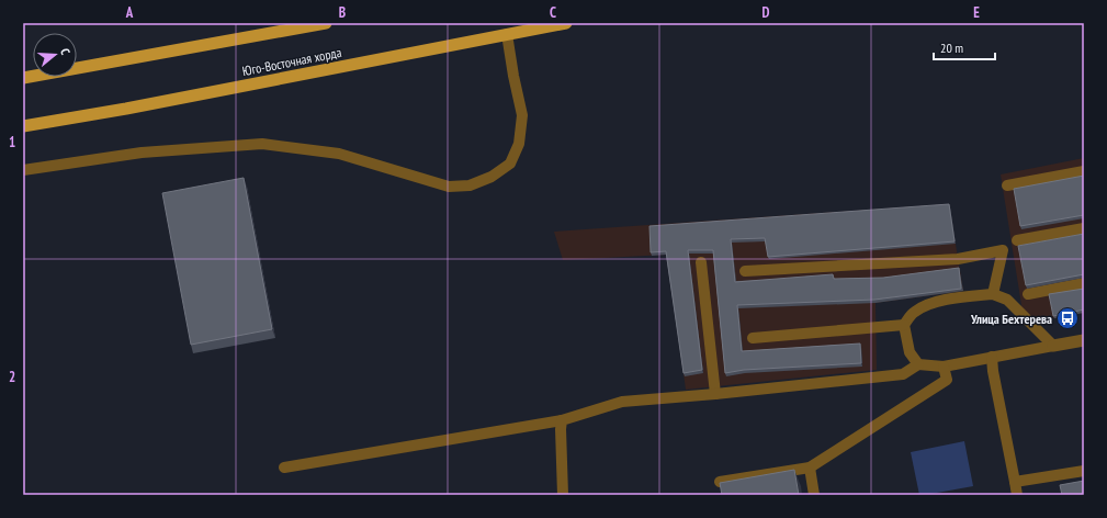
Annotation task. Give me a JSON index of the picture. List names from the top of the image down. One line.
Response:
{"streets":{"main road":["Юго-Восточная хорда"]},"places":{"bus stop":["Улица Бехтерева"]},"scale_bar":"20 m","north":"right","grid":{"columns":["A","B","C","D","E"],"rows":["1","2"]}}
